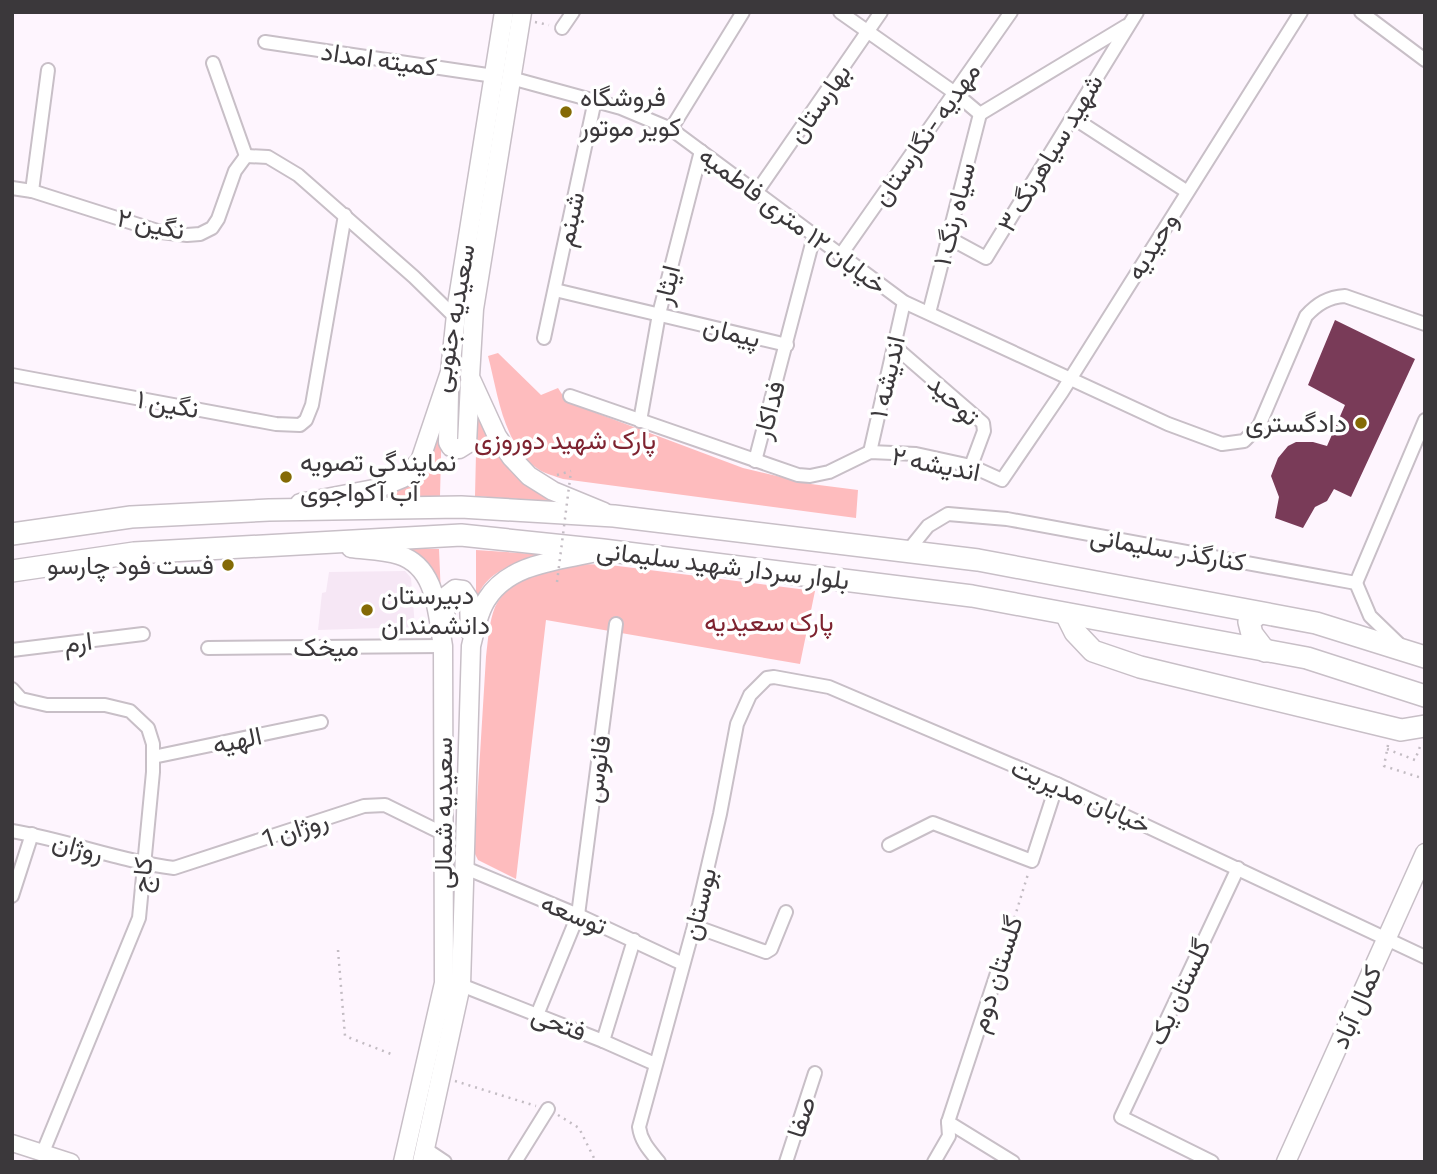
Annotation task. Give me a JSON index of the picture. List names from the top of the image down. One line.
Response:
{"streets":{"highway":["بلوار سردار شهید سلیمانی"],"main road":["سعیدیه جنوبی","سعیدیه شمالی","کمال آباد"],"street":["کمیته امداد","بهارستان","مهدیه -نگارستان","شهید سیاهرنگ ۳","سیاه رنگ ۱","شبنم","خیابان ۱۲ متری فاطمیه","نگین ۲","وحیدیه","ایثار","پیمان","اندیشه ۱","توحید","نگین ۱","فداکار","اندیشه ۲","کنارگذر سلیمانی","ارم","میخک","الهیه","فانوس","خیابان مدیریت","روژان 1","روژان","کاج","بوستان","توسعه","گلستان دوم","گلستان یک","فتحی","صفا"]},"crossings":[["کمیته امداد","خیابان ۱۲ متری فاطمیه"],["کمیته امداد","سعیدیه جنوبی"],["بهارستان","خیابان ۱۲ متری فاطمیه"],["مهدیه -نگارستان","خیابان ۱۲ متری فاطمیه"],["شهید سیاهرنگ ۳","سیاه رنگ ۱"],["سیاه رنگ ۱","خیابان ۱۲ متری فاطمیه"],["شبنم","خیابان ۱۲ متری فاطمیه"],["شبنم","پیمان"],["خیابان ۱۲ متری فاطمیه","وحیدیه"],["خیابان ۱۲ متری فاطمیه","ایثار"],["خیابان ۱۲ متری فاطمیه","سعیدیه جنوبی"],["خیابان ۱۲ متری فاطمیه","اندیشه ۱"],["خیابان ۱۲ متری فاطمیه","فداکار"],["وحیدیه","اندیشه ۲"],["ایثار","پیمان"],["سعیدیه جنوبی","بلوار سردار شهید سلیمانی"],["پیمان","فداکار"],["اندیشه ۱","توحید"],["اندیشه ۱","اندیشه ۲"],["توحید","اندیشه ۲"],["کنارگذر سلیمانی","بلوار سردار شهید سلیمانی"],["بلوار سردار شهید سلیمانی","سعیدیه شمالی"],["میخک","سعیدیه شمالی"],["الهیه","کاج"],["فانوس","توسعه"],["فانوس","فتحی"],["خیابان مدیریت","بوستان"],["خیابان مدیریت","گلستان یک"],["خیابان مدیریت","کمال آباد"],["سعیدیه شمالی","روژان 1"],["سعیدیه شمالی","توسعه"],["سعیدیه شمالی","فتحی"],["روژان 1","روژان"],["روژان 1","کاج"],["روژان","کاج"],["بوستان","توسعه"],["بوستان","فتحی"]],"parks":["پارک شهید دوروزی","پارک سعیدیه"],"places":["فروشگاه کویر موتور","دادگستری","نمایندگی تصویه آب آکواجوی","فست فود چارسو","دبیرستان دانشمندان"]}
